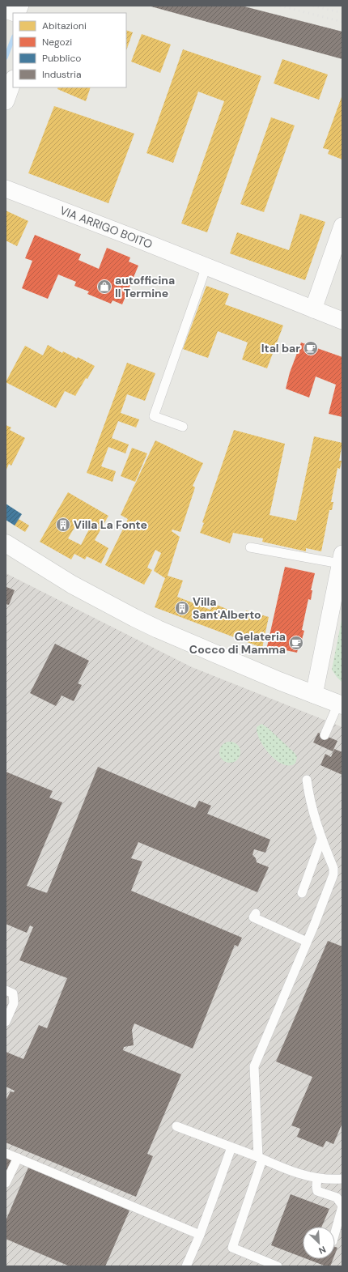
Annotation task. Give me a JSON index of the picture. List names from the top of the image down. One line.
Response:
{"streets":{"street":["VIA ARRIGO BOITO"]},"places":{"shop":["autofficina Il Termine"],"cafe":["Ital bar","Gelateria Cocco di Mamma"],"building":["Villa La Fonte","Villa Sant'Alberto"]},"legend":["Abitazioni","Negozi","Pubblico","Industria"],"north":"bottom right"}
